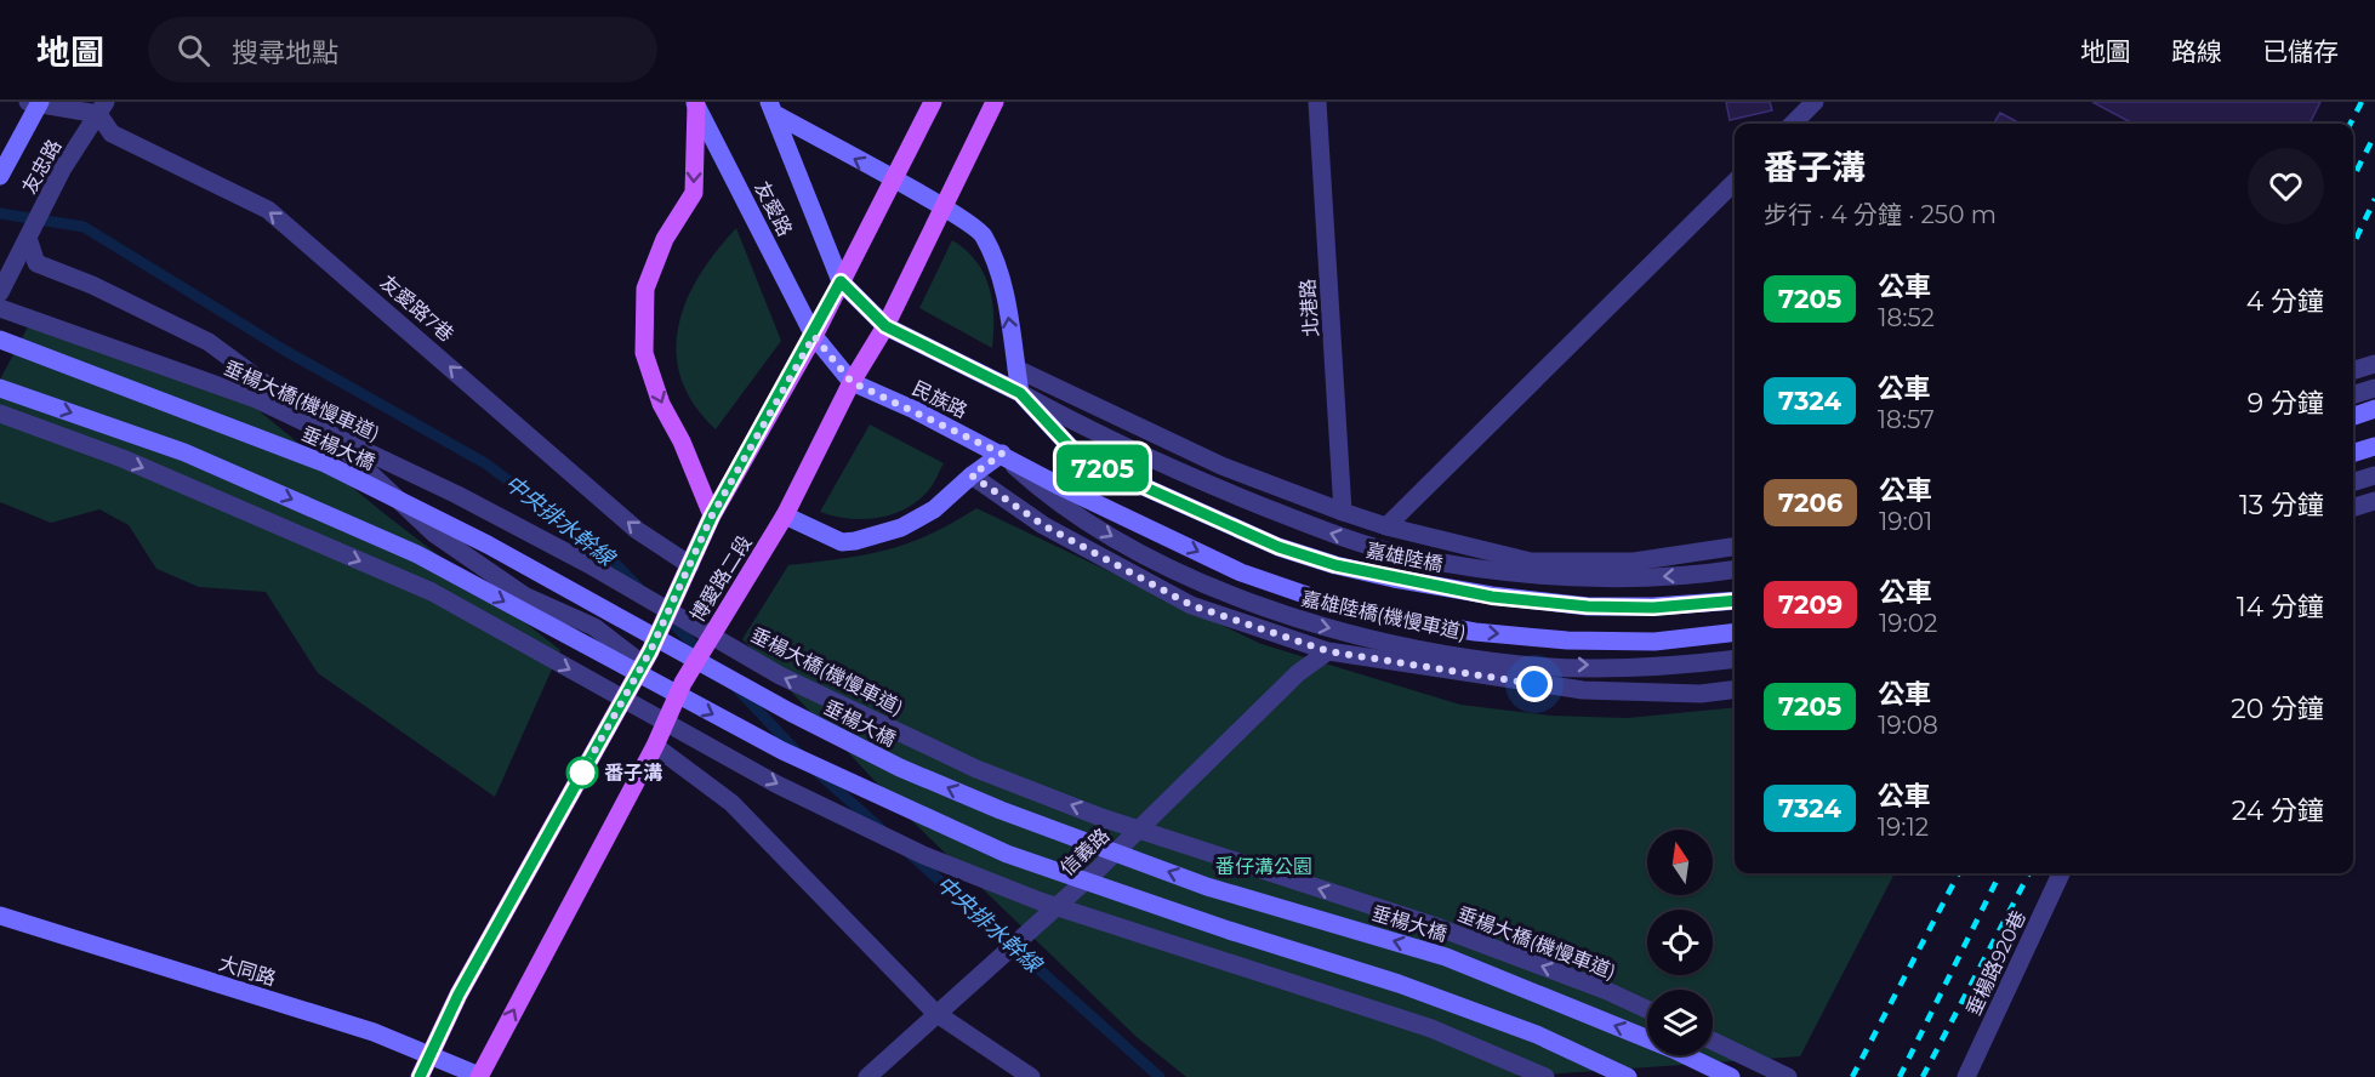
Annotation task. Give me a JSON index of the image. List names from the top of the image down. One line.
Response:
{"streets":{"main road":["博愛路二段"],"street":["友忠路","友愛路","友愛路7巷","北港路","民族路","垂楊大橋(機慢車道)","垂楊大橋","嘉雄陸橋","嘉雄陸橋(機慢車道)","信義路","垂楊路920巷","大同路"]},"crossings":[["友忠路","友愛路7巷"],["友愛路","民族路"],["友愛路","博愛路二段"],["友愛路7巷","博愛路二段"],["民族路","嘉雄陸橋"],["民族路","博愛路二段"],["民族路","嘉雄陸橋(機慢車道)"],["博愛路二段","大同路"]],"water":["中央排水幹線"],"parks":["番仔溝公園"],"places":["番子溝"],"lines":["bus line 7205"],"north":"top","page":{"header":"地圖","search":"搜尋地點","nav":["地圖","路線","已儲存"],"on_map":"7205","heading":["番子溝","步行 · 4 分鐘 · 250 m"],"list":[{"mark":"7205","name":"公車","note":"18:52","value":"4 分鐘"},{"mark":"7324","name":"公車","note":"18:57","value":"9 分鐘"},{"mark":"7206","name":"公車","note":"19:01","value":"13 分鐘"},{"mark":"7209","name":"公車","note":"19:02","value":"14 分鐘"},{"mark":"7205","name":"公車","note":"19:08","value":"20 分鐘"},{"mark":"7324","name":"公車","note":"19:12","value":"24 分鐘"}]}}
